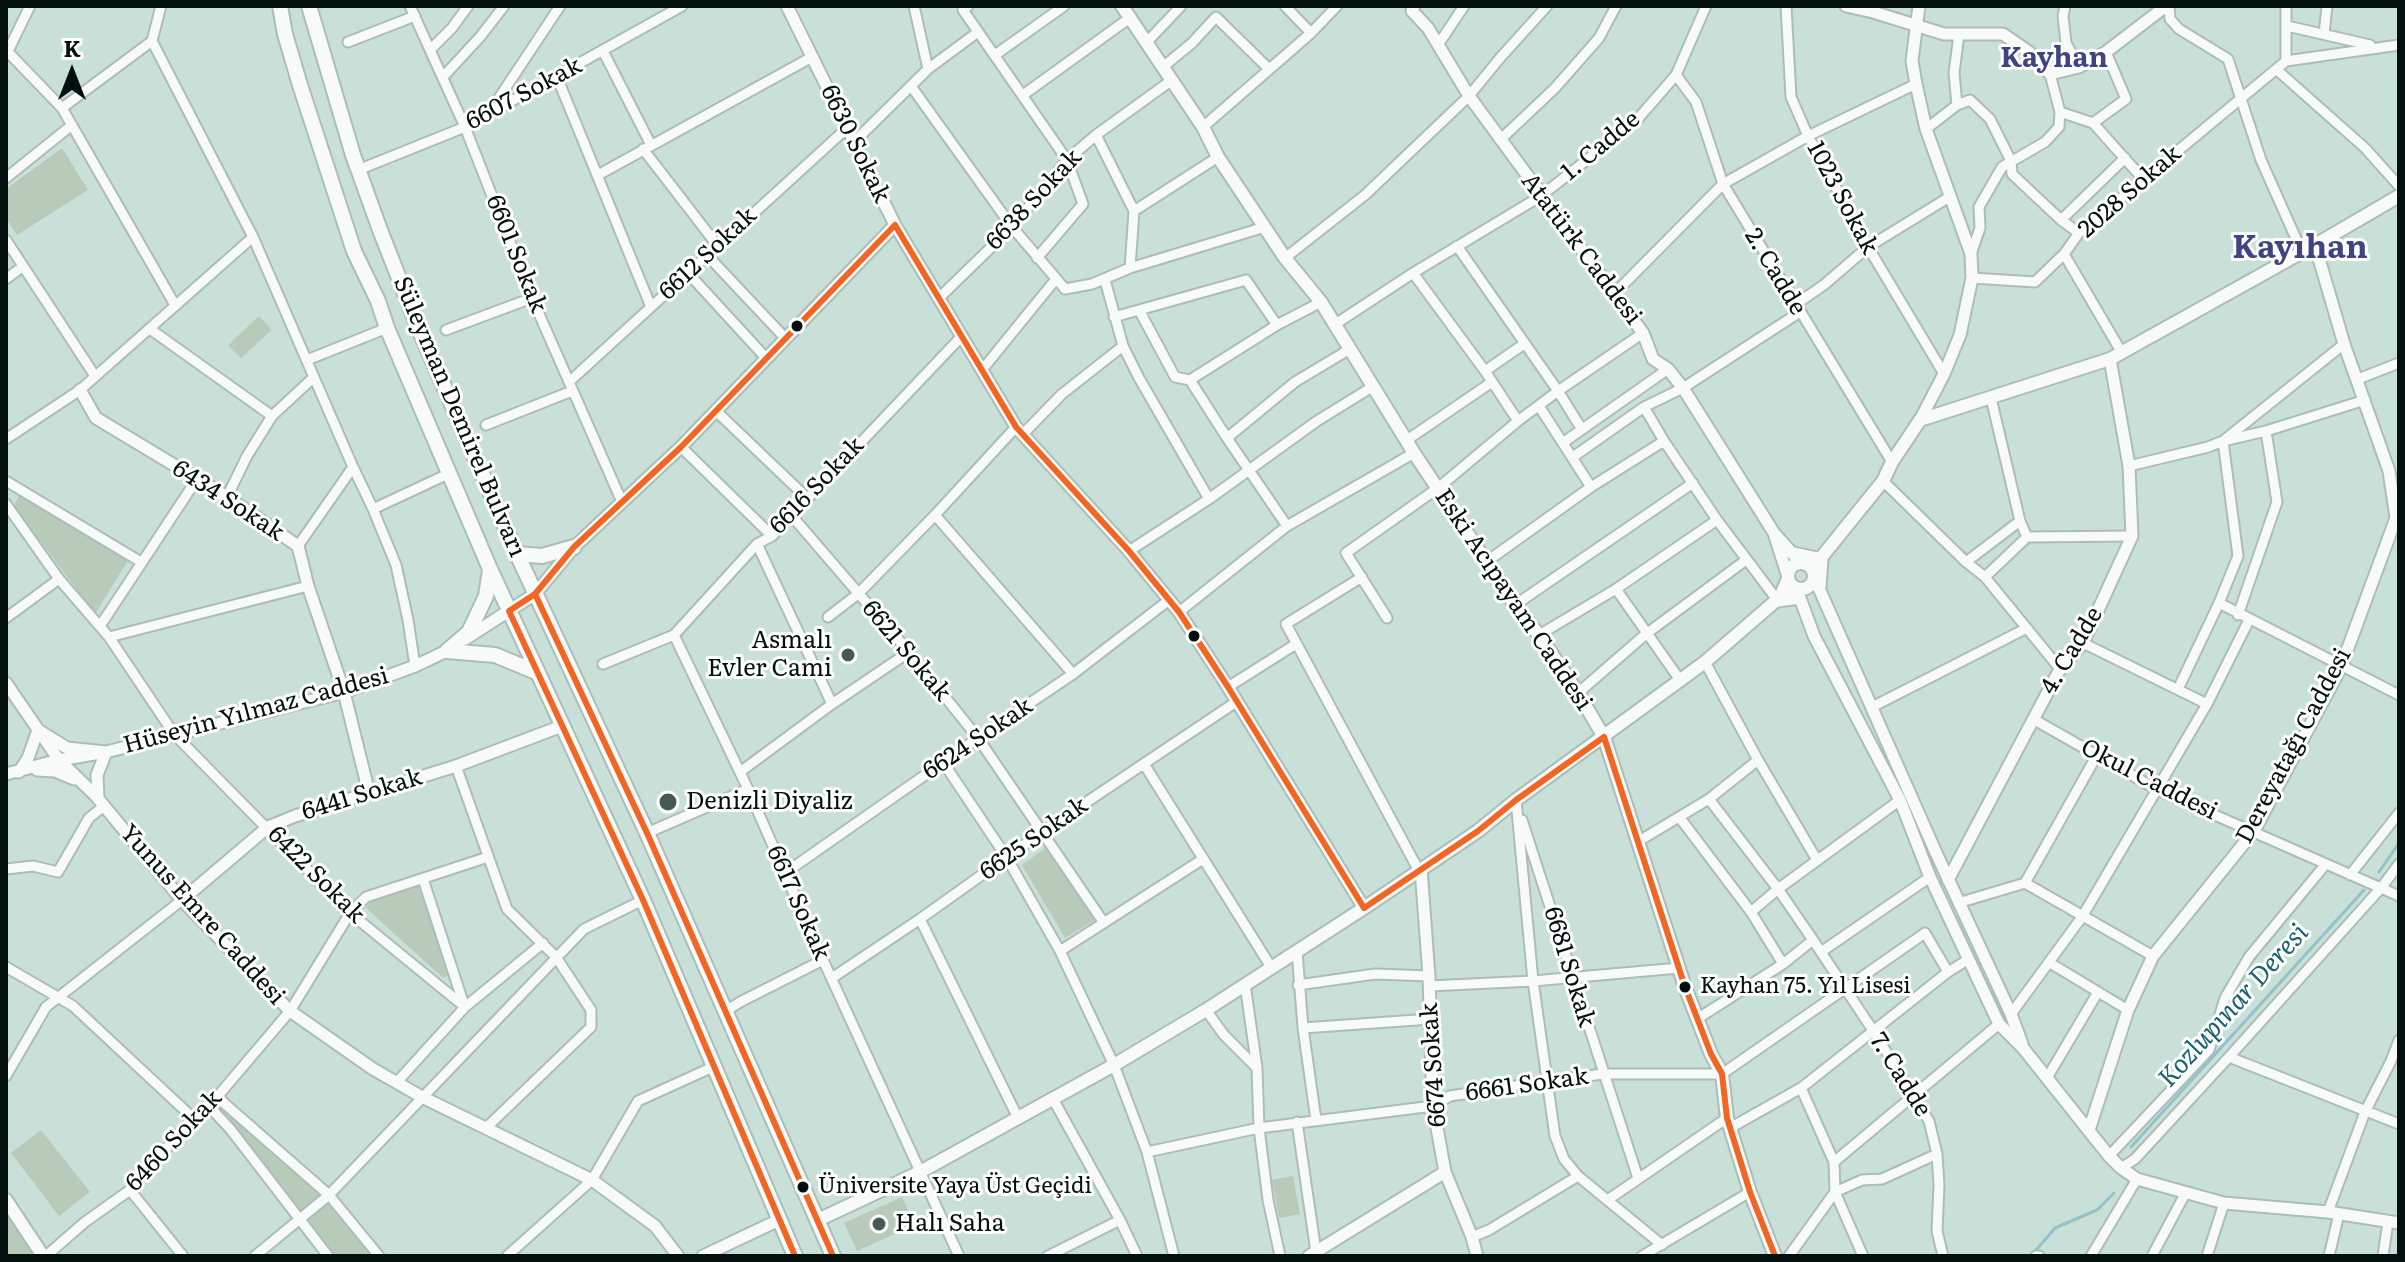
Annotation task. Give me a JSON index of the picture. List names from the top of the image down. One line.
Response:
{"streets":{"main road":["Süleyman Demirel Bulvarı","Eski Acıpayam Caddesi"],"street":["6607 Sokak","6630 Sokak","1. Cadde","2028 Sokak","1023 Sokak","6638 Sokak","Atatürk Caddesi","6601 Sokak","6612 Sokak","2. Cadde","6616 Sokak","6434 Sokak","6621 Sokak","4. Cadde","Hüseyin Yılmaz Caddesi","6624 Sokak","Dereyatağı Caddesi","Okul Caddesi","6441 Sokak","6625 Sokak","6422 Sokak","6617 Sokak","Yunus Emre Caddesi","6681 Sokak","6674 Sokak","7. Cadde","6661 Sokak","6460 Sokak"]},"crossings":[["6607 Sokak","6601 Sokak"],["6607 Sokak","Süleyman Demirel Bulvarı"],["6630 Sokak","6638 Sokak"],["6630 Sokak","6612 Sokak"],["6630 Sokak","6616 Sokak"],["6630 Sokak","Hüseyin Yılmaz Caddesi"],["6630 Sokak","6624 Sokak"],["6630 Sokak","6625 Sokak"],["1. Cadde","Atatürk Caddesi"],["1. Cadde","2. Cadde"],["1. Cadde","Eski Acıpayam Caddesi"],["6638 Sokak","Eski Acıpayam Caddesi"],["6601 Sokak","6612 Sokak"],["6601 Sokak","Hüseyin Yılmaz Caddesi"],["Süleyman Demirel Bulvarı","Hüseyin Yılmaz Caddesi"],["Süleyman Demirel Bulvarı","6441 Sokak"],["6616 Sokak","6621 Sokak"],["6616 Sokak","6617 Sokak"],["6434 Sokak","Hüseyin Yılmaz Caddesi"],["6434 Sokak","6441 Sokak"],["Eski Acıpayam Caddesi","6661 Sokak"],["6621 Sokak","6624 Sokak"],["6621 Sokak","6625 Sokak"],["4. Cadde","Okul Caddesi"],["Hüseyin Yılmaz Caddesi","6422 Sokak"],["Hüseyin Yılmaz Caddesi","Yunus Emre Caddesi"],["6624 Sokak","6617 Sokak"],["Dereyatağı Caddesi","Okul Caddesi"],["6441 Sokak","6422 Sokak"],["6441 Sokak","Yunus Emre Caddesi"],["6625 Sokak","6617 Sokak"],["6422 Sokak","6460 Sokak"],["Yunus Emre Caddesi","6460 Sokak"],["6681 Sokak","6661 Sokak"],["6674 Sokak","6661 Sokak"]],"districts":["Kayhan","Kayıhan"],"water":["Kozlupınar Deresi"],"places":["Asmalı Evler Cami","Denizli Diyaliz","Kayhan 75. Yıl Lisesi","Üniversite Yaya Üst Geçidi","Halı Saha"],"north":"top"}
